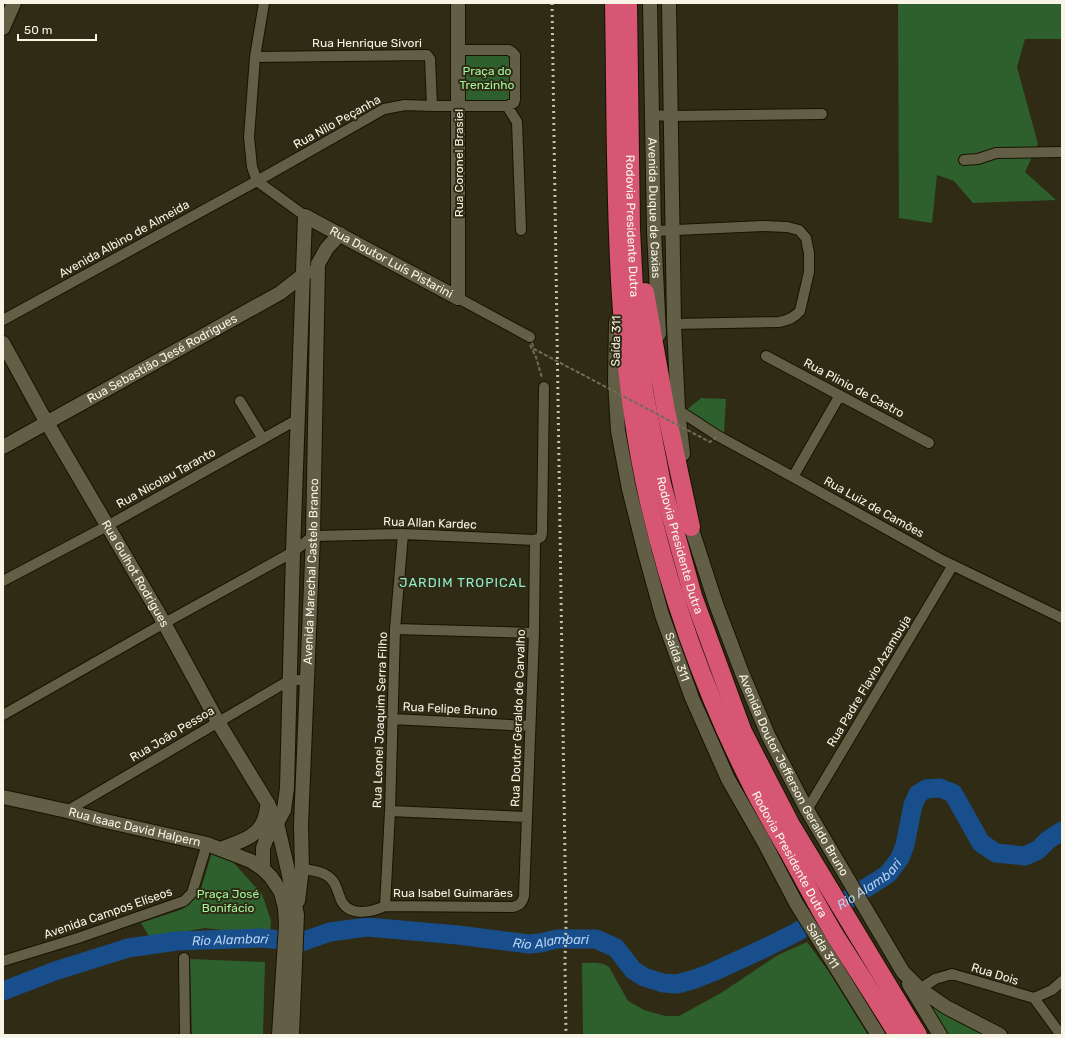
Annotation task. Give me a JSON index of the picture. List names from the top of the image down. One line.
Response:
{"streets":{"highway":["Rodovia Presidente Dutra"],"street":["Rua Henrique Sivori","Rua Nilo Peçanha","Rua Coronel Brasiel","Avenida Duque de Caxias","Avenida Albino de Almeida","Rua Doutor Luís Pistarini","Saída 311","Rua Sebastião Jesé Rodrigues","Rua Plinio de Castro","Rua Nicolau Taranto","Rua Luiz de Camões","Rua Allan Kardec","Avenida Marechal Castelo Branco","Rua Gulhot Rodrigues","Rua Padre Flavio Azambuja","Rua Felipe Bruno","Rua Doutor Geraldo de Carvalho","Rua Leonel Joaquim Serra Filho","Rua João Pessoa","Avenida Doutor Jefferson Geraldo Bruno","Rua Isaac David Halpern","Rua Isabel Guimarães","Avenida Campos Elíseos","Rua Dois"]},"crossings":[["Rua Henrique Sivori","Rua Nilo Peçanha"],["Rua Nilo Peçanha","Rua Coronel Brasiel"],["Rua Nilo Peçanha","Avenida Albino de Almeida"],["Rua Nilo Peçanha","Rua Doutor Luís Pistarini"],["Rua Coronel Brasiel","Rua Doutor Luís Pistarini"],["Avenida Duque de Caxias","Rua Luiz de Camões"],["Avenida Duque de Caxias","Avenida Doutor Jefferson Geraldo Bruno"],["Rodovia Presidente Dutra","Saída 311"],["Avenida Albino de Almeida","Rua Doutor Luís Pistarini"],["Rua Doutor Luís Pistarini","Avenida Marechal Castelo Branco"],["Rua Sebastião Jesé Rodrigues","Avenida Marechal Castelo Branco"],["Rua Sebastião Jesé Rodrigues","Rua Gulhot Rodrigues"],["Rua Nicolau Taranto","Avenida Marechal Castelo Branco"],["Rua Nicolau Taranto","Rua Gulhot Rodrigues"],["Rua Luiz de Camões","Rua Padre Flavio Azambuja"],["Rua Allan Kardec","Avenida Marechal Castelo Branco"],["Rua Allan Kardec","Rua Doutor Geraldo de Carvalho"],["Rua Allan Kardec","Rua Leonel Joaquim Serra Filho"],["Avenida Marechal Castelo Branco","Rua Gulhot Rodrigues"],["Avenida Marechal Castelo Branco","Rua João Pessoa"],["Avenida Marechal Castelo Branco","Rua Isaac David Halpern"],["Avenida Marechal Castelo Branco","Rua Isabel Guimarães"],["Rua Gulhot Rodrigues","Rua João Pessoa"],["Rua Padre Flavio Azambuja","Avenida Doutor Jefferson Geraldo Bruno"],["Rua Felipe Bruno","Rua Doutor Geraldo de Carvalho"],["Rua Felipe Bruno","Rua Leonel Joaquim Serra Filho"],["Rua Doutor Geraldo de Carvalho","Rua Isabel Guimarães"],["Rua Leonel Joaquim Serra Filho","Rua Isabel Guimarães"],["Rua João Pessoa","Rua Isaac David Halpern"],["Avenida Doutor Jefferson Geraldo Bruno","Rua Dois"],["Rua Isaac David Halpern","Avenida Campos Elíseos"]],"districts":["JARDIM TROPICAL"],"water":["Rio Alambari"],"parks":["Praça do Trenzinho","Praça José Bonifácio"],"scale_bar":"50 m"}
